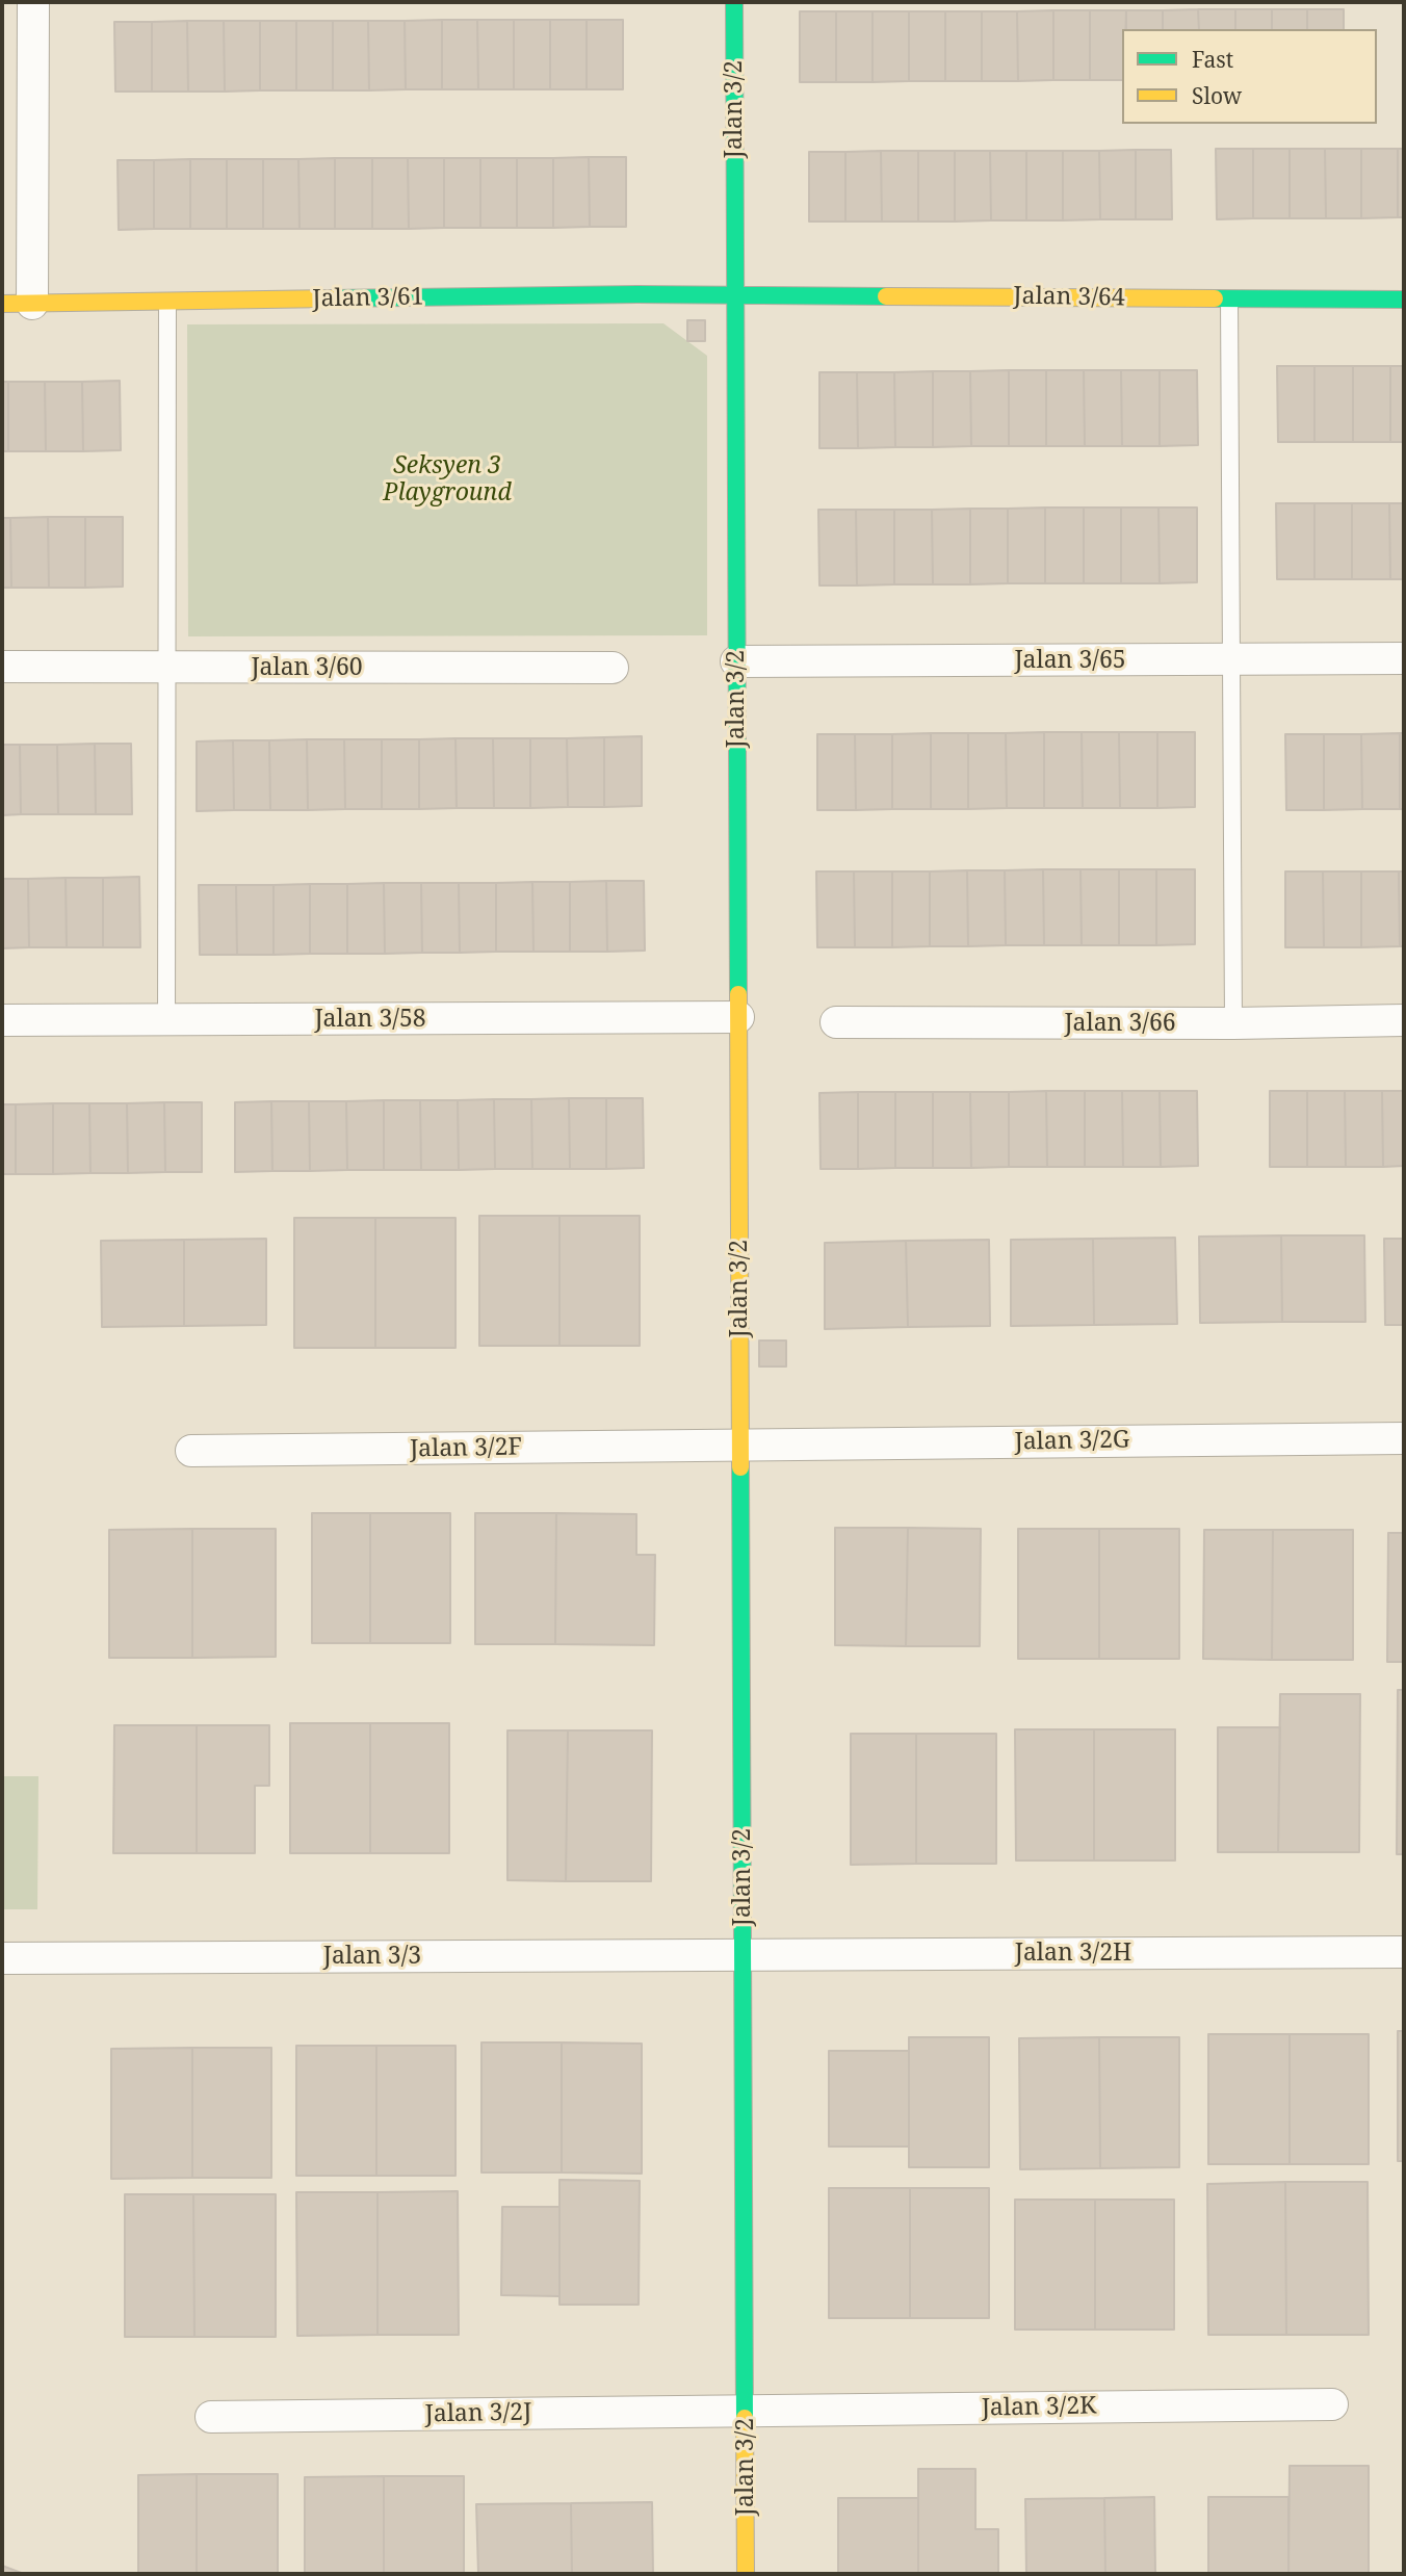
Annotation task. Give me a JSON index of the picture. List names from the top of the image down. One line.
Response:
{"streets":{"street":["Jalan 3/2","Jalan 3/64","Jalan 3/61","Jalan 3/65","Jalan 3/60","Jalan 3/58","Jalan 3/66","Jalan 3/2G","Jalan 3/2F","Jalan 3/2H","Jalan 3/3","Jalan 3/2K","Jalan 3/2J"]},"crossings":[["Jalan 3/2","Jalan 3/64"],["Jalan 3/2","Jalan 3/61"],["Jalan 3/2","Jalan 3/65"],["Jalan 3/2","Jalan 3/58"],["Jalan 3/2","Jalan 3/2G"],["Jalan 3/2","Jalan 3/2F"],["Jalan 3/2","Jalan 3/2H"],["Jalan 3/2","Jalan 3/3"],["Jalan 3/2","Jalan 3/2K"],["Jalan 3/2","Jalan 3/2J"],["Jalan 3/64","Jalan 3/61"],["Jalan 3/2G","Jalan 3/2F"],["Jalan 3/2H","Jalan 3/3"],["Jalan 3/2K","Jalan 3/2J"]],"parks":["Seksyen 3 Playground"],"legend":["Fast","Slow"]}
